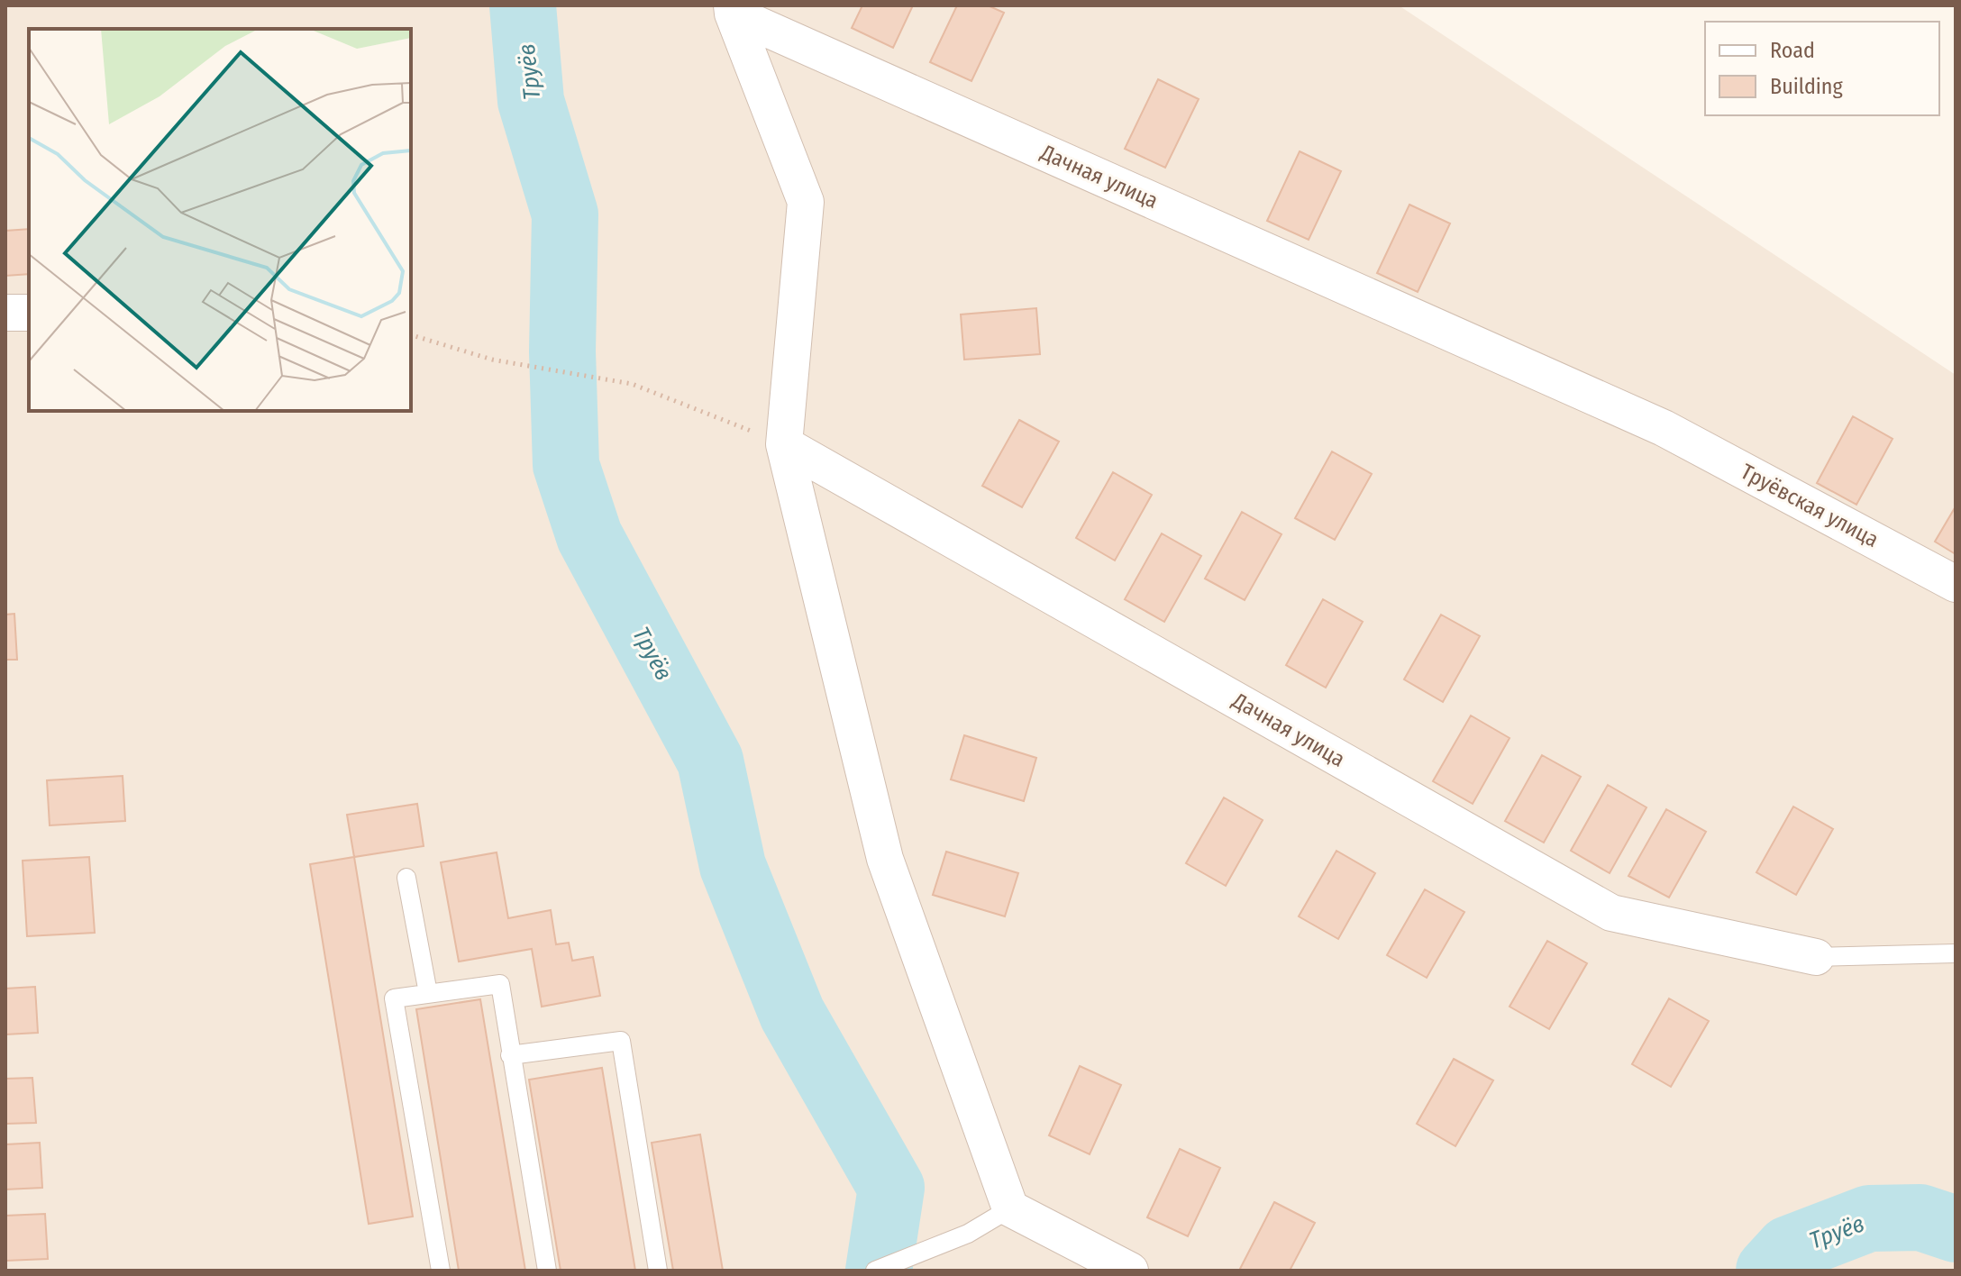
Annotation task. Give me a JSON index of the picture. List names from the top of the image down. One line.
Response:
{"streets":{"street":["Дачная улица","Труёвская улица"]},"crossings":[["Дачная улица","Труёвская улица"]],"water":["Труёв"],"legend":["Road","Building"]}
